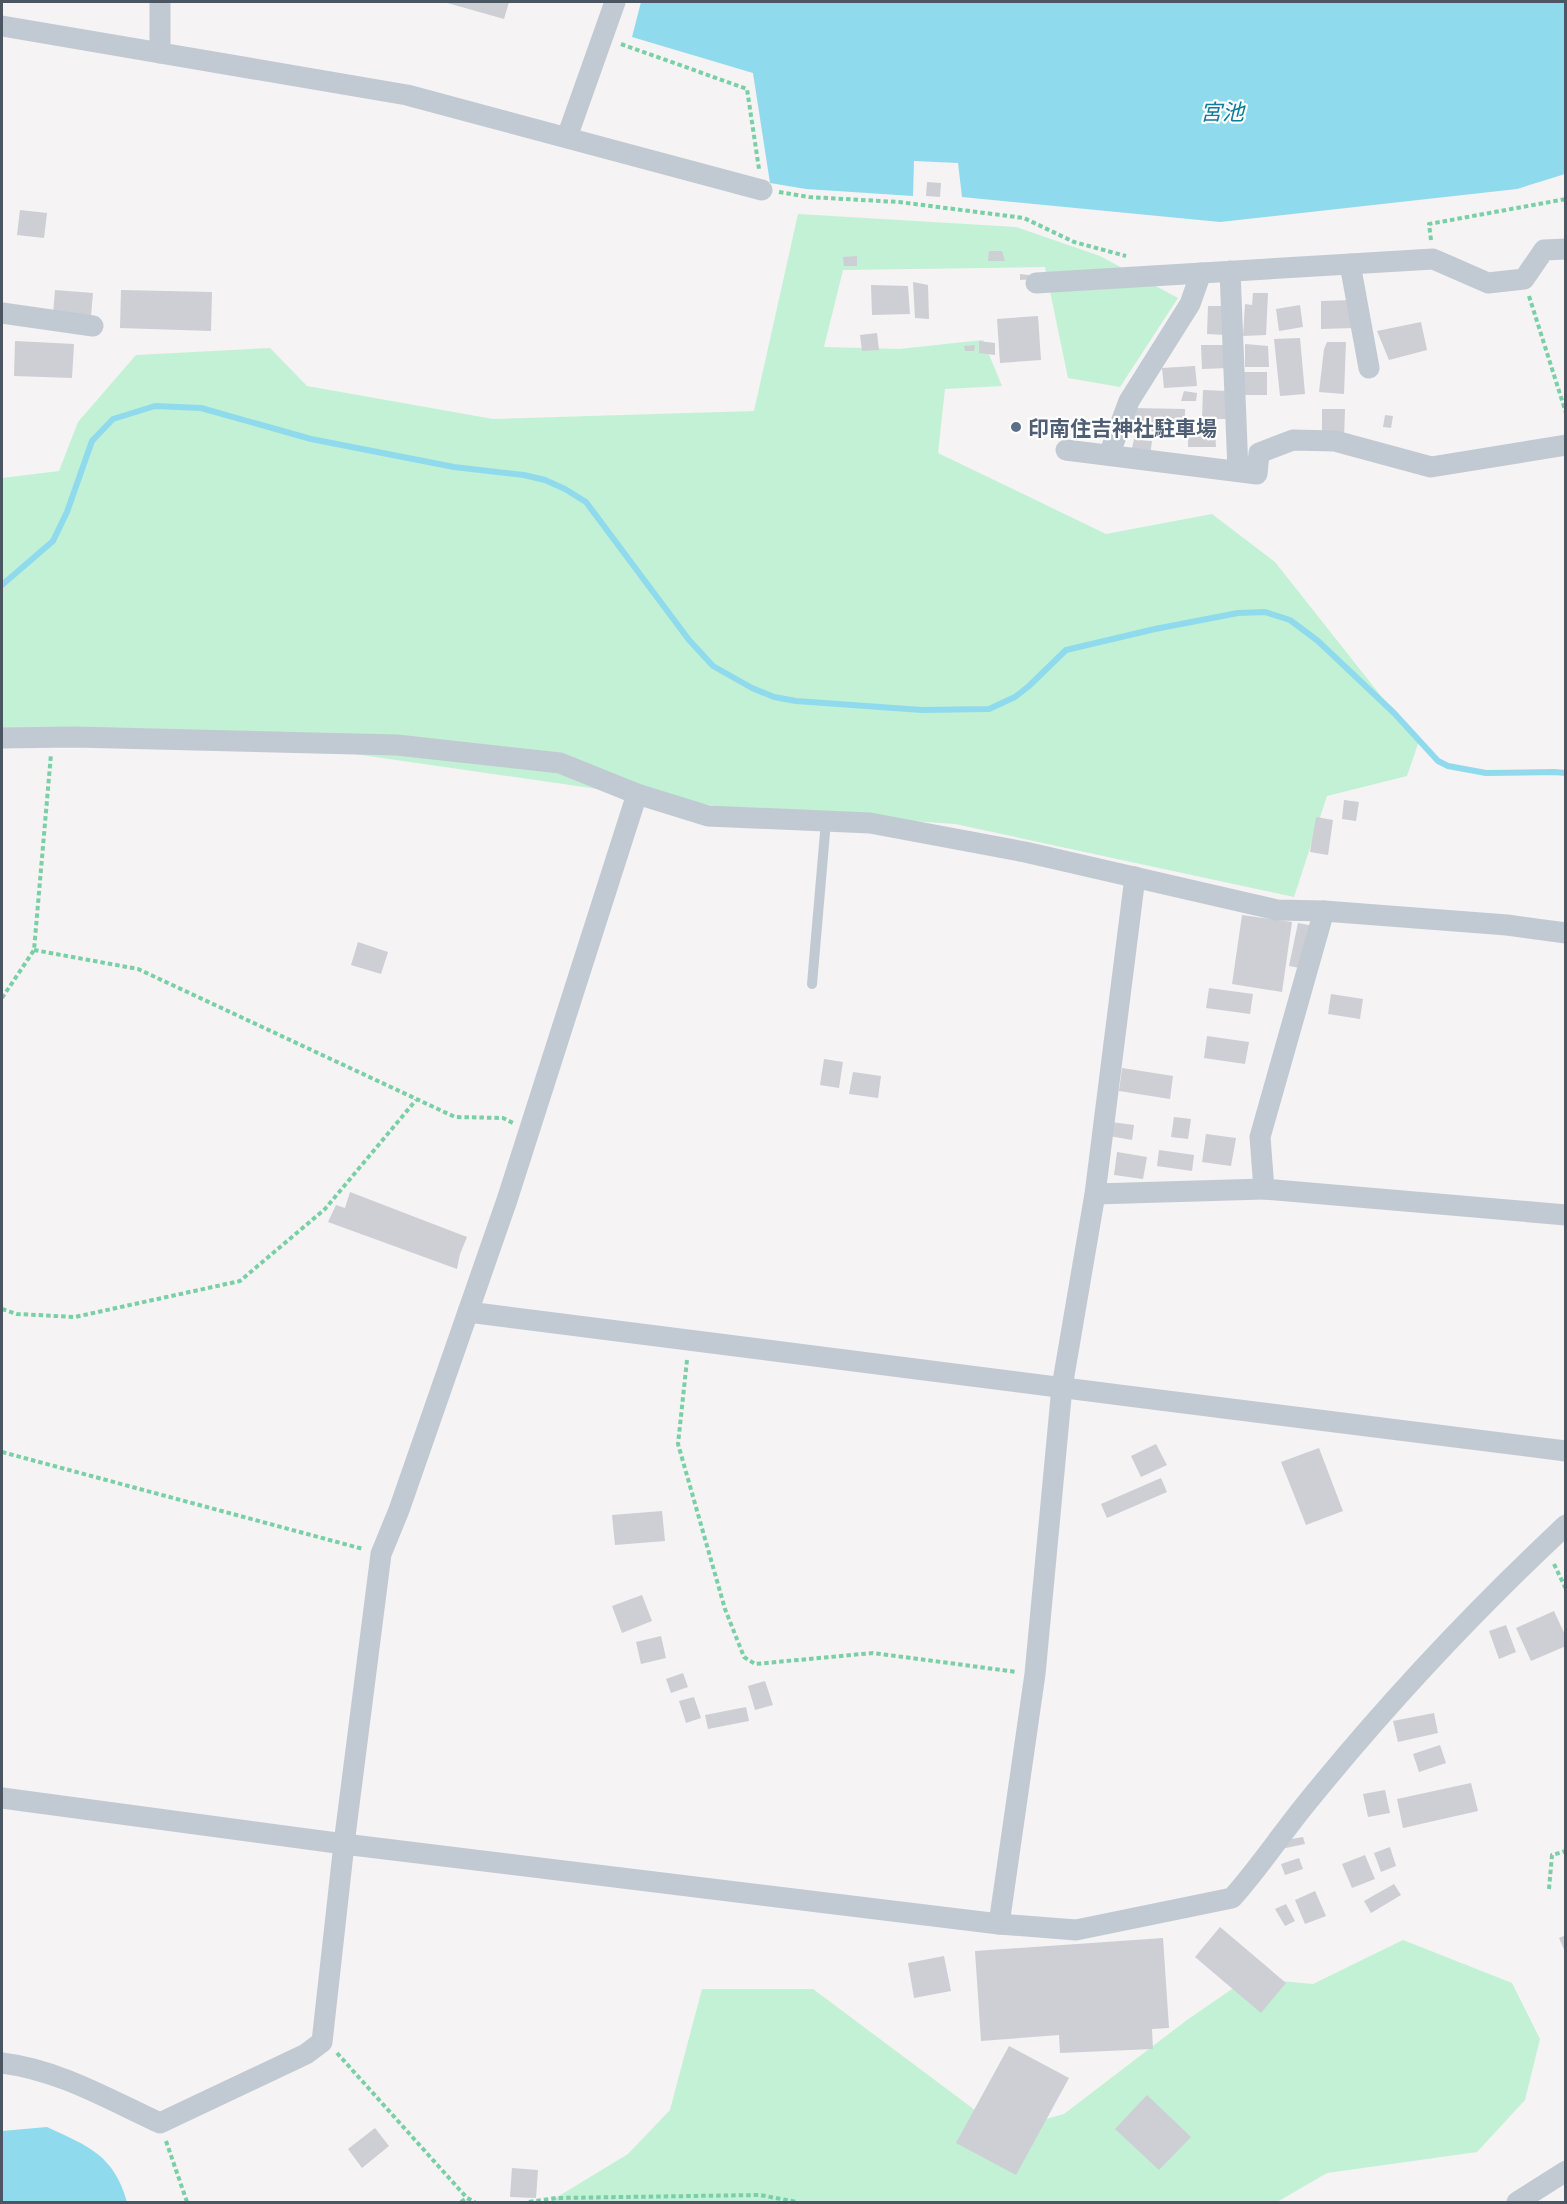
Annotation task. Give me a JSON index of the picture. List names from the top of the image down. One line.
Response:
{"water":["宮池"],"places":["印南住吉神社駐車場"]}
